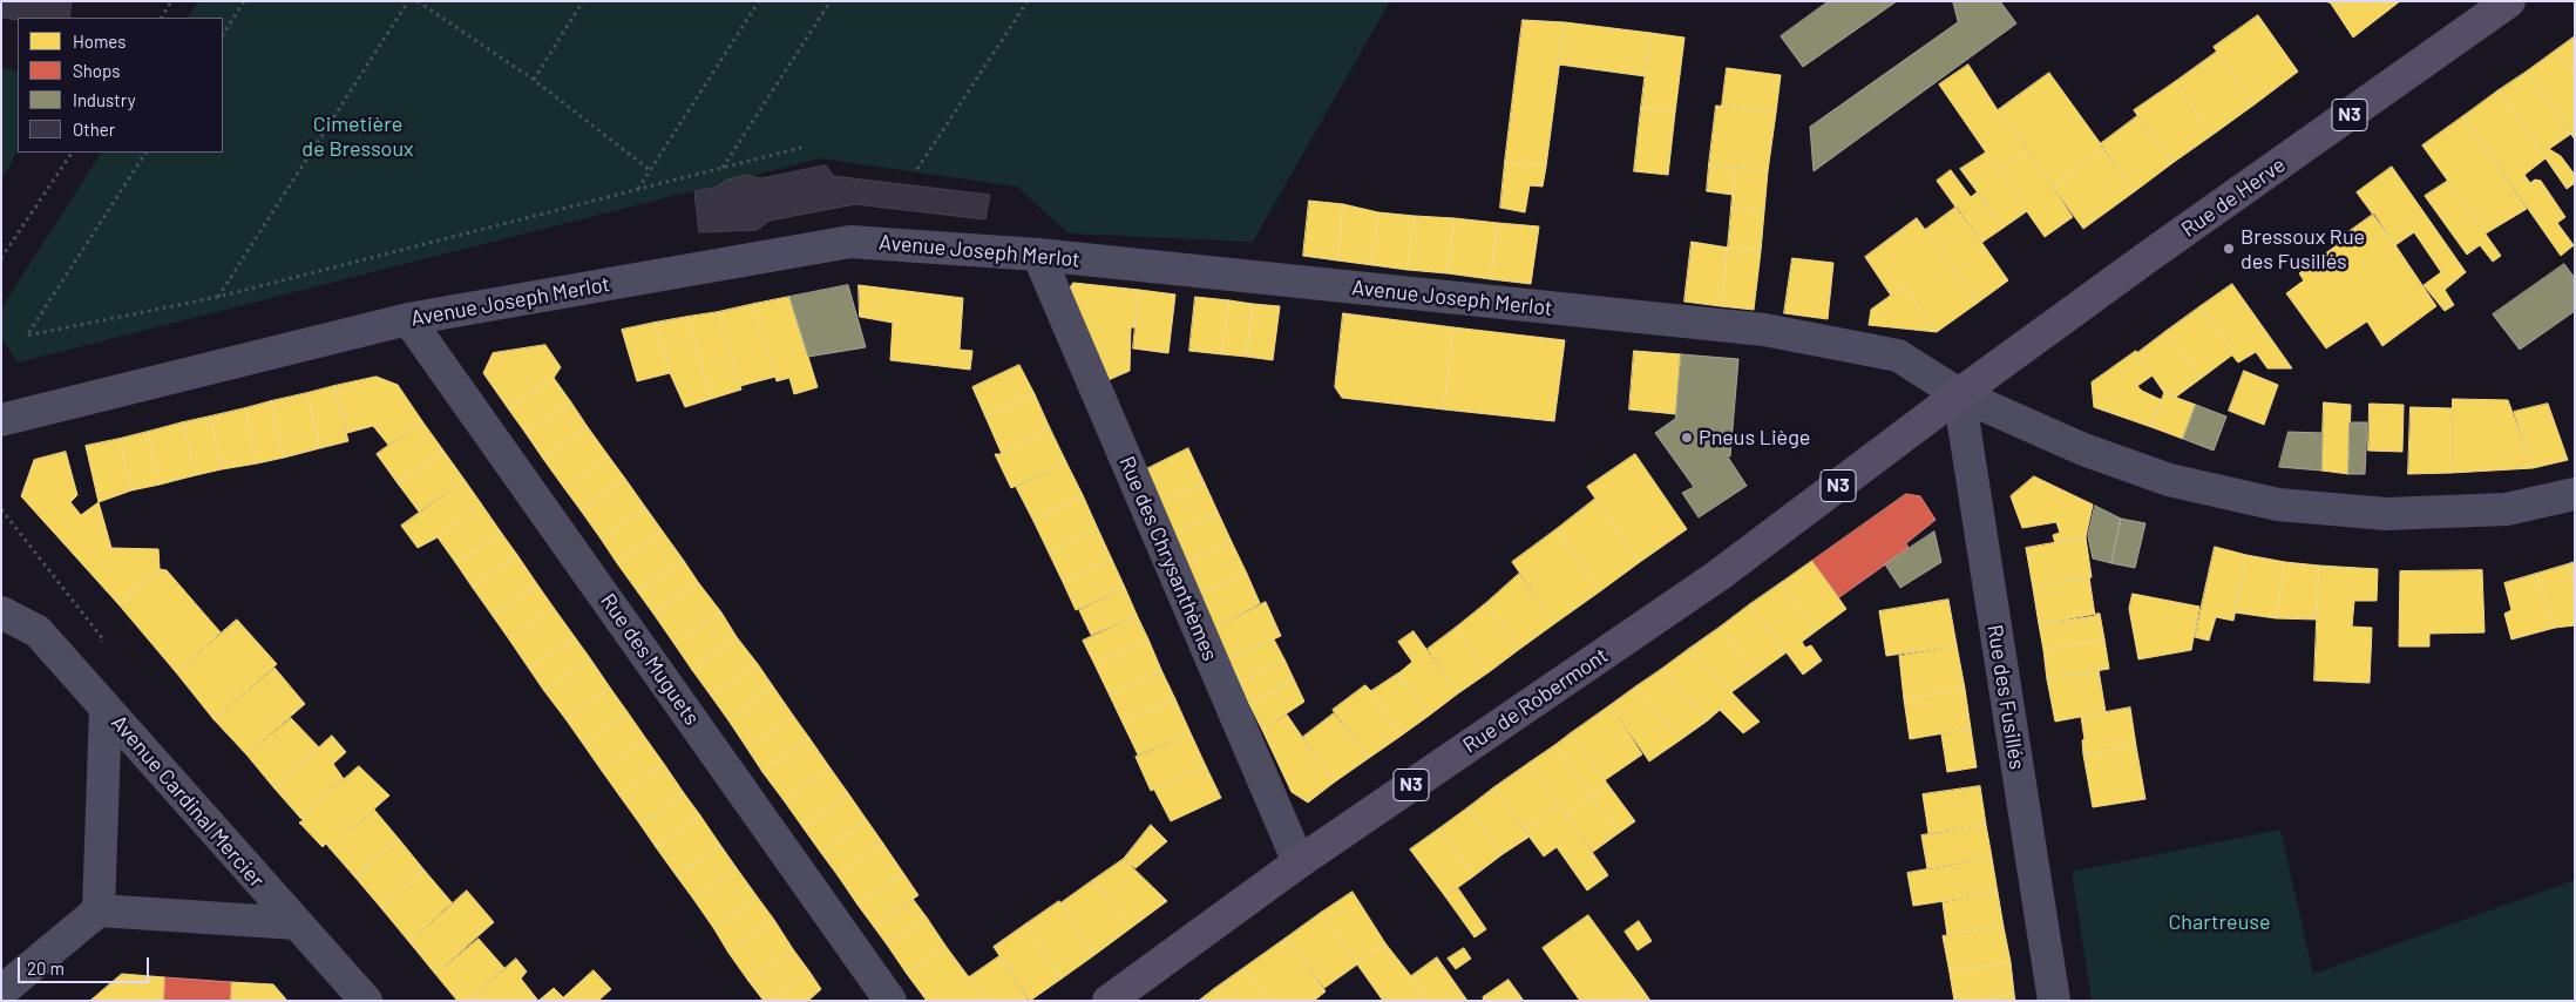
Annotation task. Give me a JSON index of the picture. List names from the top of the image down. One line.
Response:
{"streets":{"main road":["N3","Rue de Herve","Rue de Robermont"],"street":["Avenue Joseph Merlot","Rue des Chrysanthèmes","Rue des Muguets","Rue des Fusillés","Avenue Cardinal Mercier"]},"crossings":[["Rue de Herve","Avenue Joseph Merlot"],["Rue de Herve","Rue des Fusillés"],["Rue de Herve","Rue de Robermont"],["Avenue Joseph Merlot","Rue des Chrysanthèmes"],["Avenue Joseph Merlot","Rue des Muguets"],["Avenue Joseph Merlot","Rue des Fusillés"],["Avenue Joseph Merlot","Rue de Robermont"],["Rue des Chrysanthèmes","Rue de Robermont"],["Rue des Fusillés","Rue de Robermont"]],"parks":["Cimetière de Bressoux","Chartreuse"],"places":["Bressoux Rue des Fusillés","Pneus Liège"],"legend":["Homes","Shops","Industry","Other"],"scale_bar":"20 m"}
